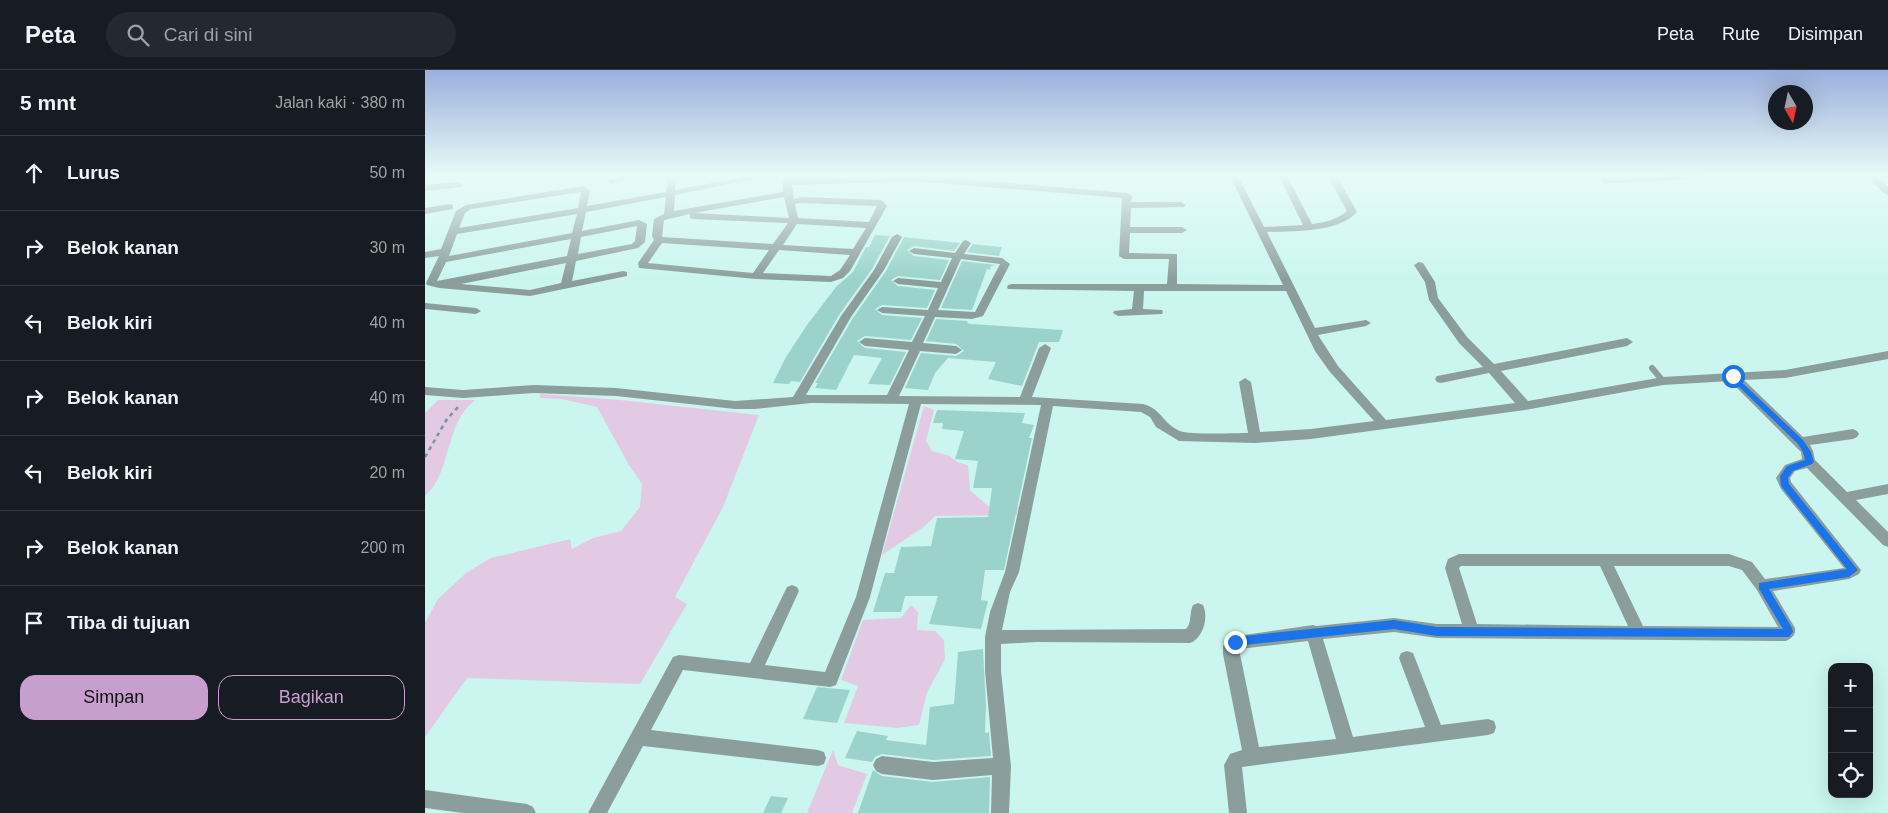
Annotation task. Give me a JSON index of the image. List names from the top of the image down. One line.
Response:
{"north":"bottom","page":{"header":"Peta","search":"Cari di sini","nav":["Peta","Rute","Disimpan"],"heading":["5 mnt","Jalan kaki · 380 m"],"list":[["Lurus","50 m"],["Belok kanan","30 m"],["Belok kiri","40 m"],["Belok kanan","40 m"],["Belok kiri","20 m"],["Belok kanan","200 m"],"Tiba di tujuan"],"buttons":["Simpan","Bagikan"],"map_buttons":["+","−"]}}
